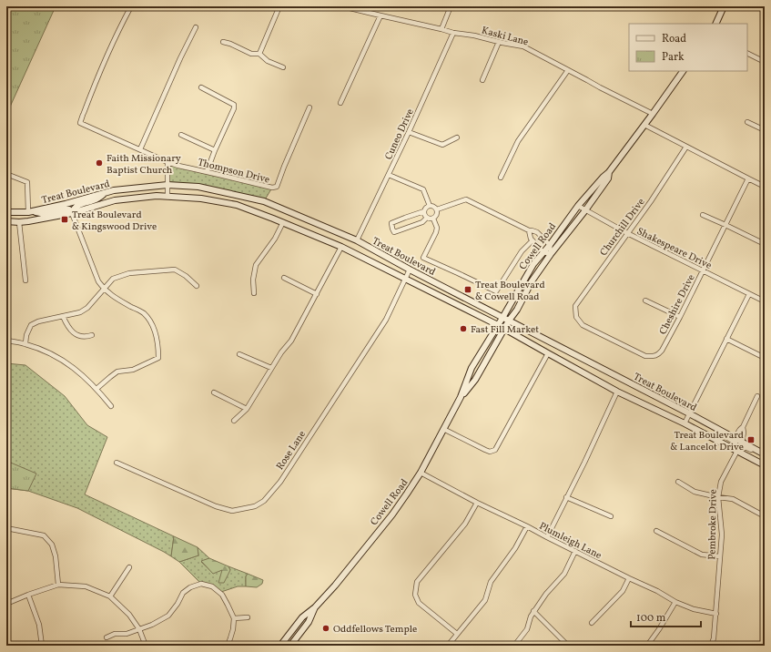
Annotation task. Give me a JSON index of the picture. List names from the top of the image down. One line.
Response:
{"streets":{"main road":["Treat Boulevard","Cowell Road"],"street":["Kaski Lane","Cuneo Drive","Thompson Drive","Churchill Drive","Shakespeare Drive","Cheshire Drive","Rose Lane","Pembroke Drive","Plumleigh Lane"]},"crossings":[["Kaski Lane","Cuneo Drive"],["Kaski Lane","Cowell Road"],["Cuneo Drive","Treat Boulevard"],["Treat Boulevard","Cowell Road"],["Treat Boulevard","Rose Lane"],["Treat Boulevard","Pembroke Drive"],["Churchill Drive","Shakespeare Drive"],["Churchill Drive","Cheshire Drive"],["Cowell Road","Shakespeare Drive"],["Cowell Road","Plumleigh Lane"],["Shakespeare Drive","Cheshire Drive"],["Pembroke Drive","Plumleigh Lane"]],"places":{"other":["Faith Missionary Baptist Church","Fast Fill Market","Oddfellows Temple"],"transit":["Treat Boulevard & Kingswood Drive","Treat Boulevard & Cowell Road","Treat Boulevard & Lancelot Drive"]},"legend":["Road","Park"],"scale_bar":"100 m"}
